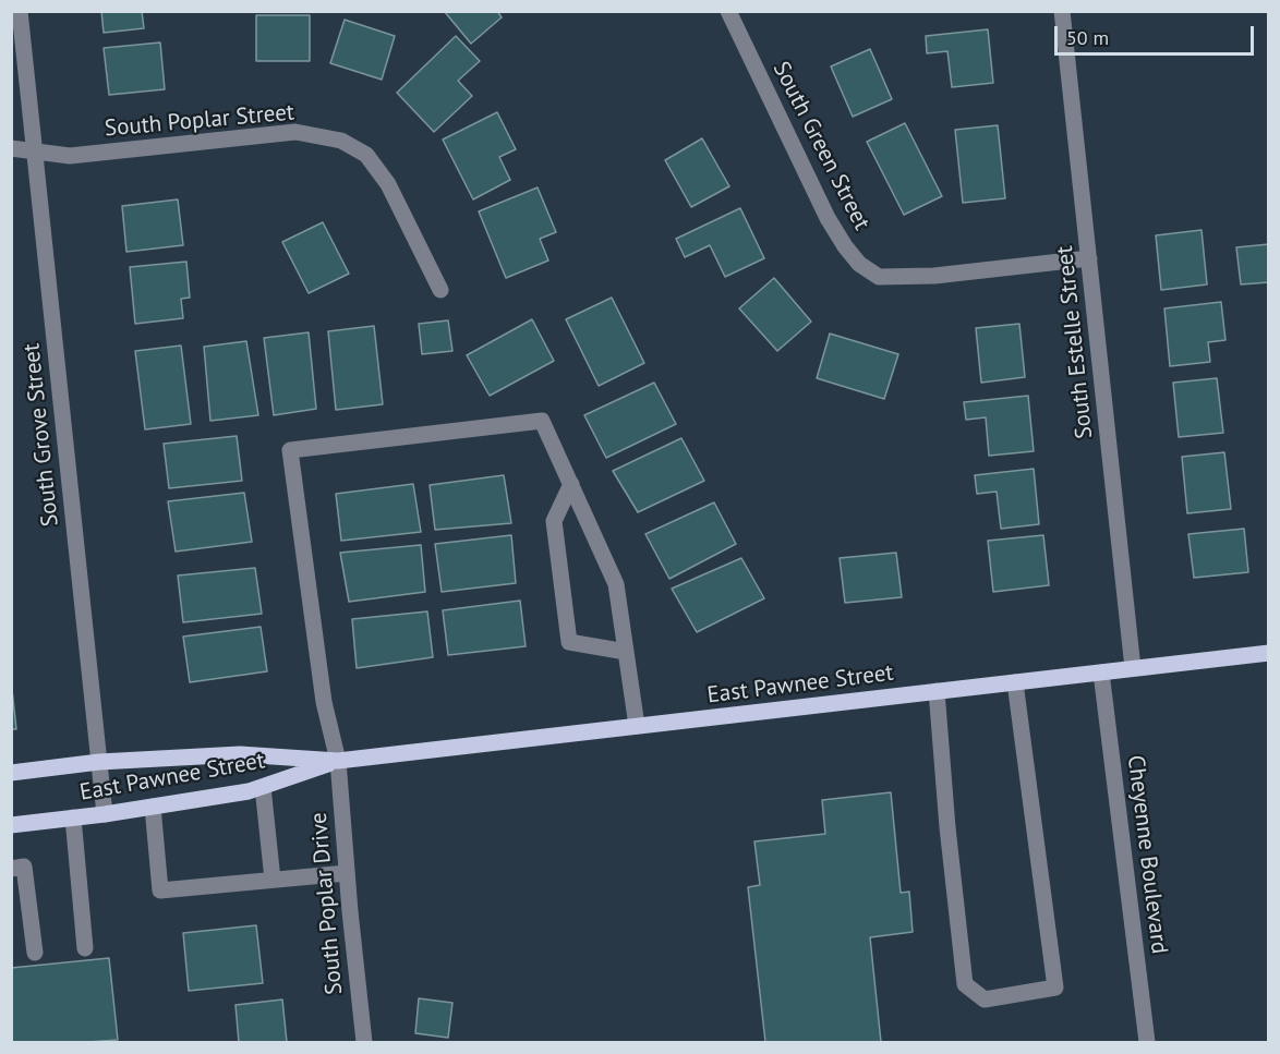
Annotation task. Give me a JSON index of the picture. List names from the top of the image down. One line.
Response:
{"streets":{"main road":["East Pawnee Street"],"street":["South Poplar Street","South Green Street","South Estelle Street","South Grove Street","Cheyenne Boulevard","South Poplar Drive"]},"crossings":[["South Poplar Street","South Grove Street"],["South Green Street","South Estelle Street"],["South Estelle Street","East Pawnee Street"],["South Grove Street","East Pawnee Street"],["East Pawnee Street","Cheyenne Boulevard"],["East Pawnee Street","South Poplar Drive"]],"scale_bar":"50 m"}
